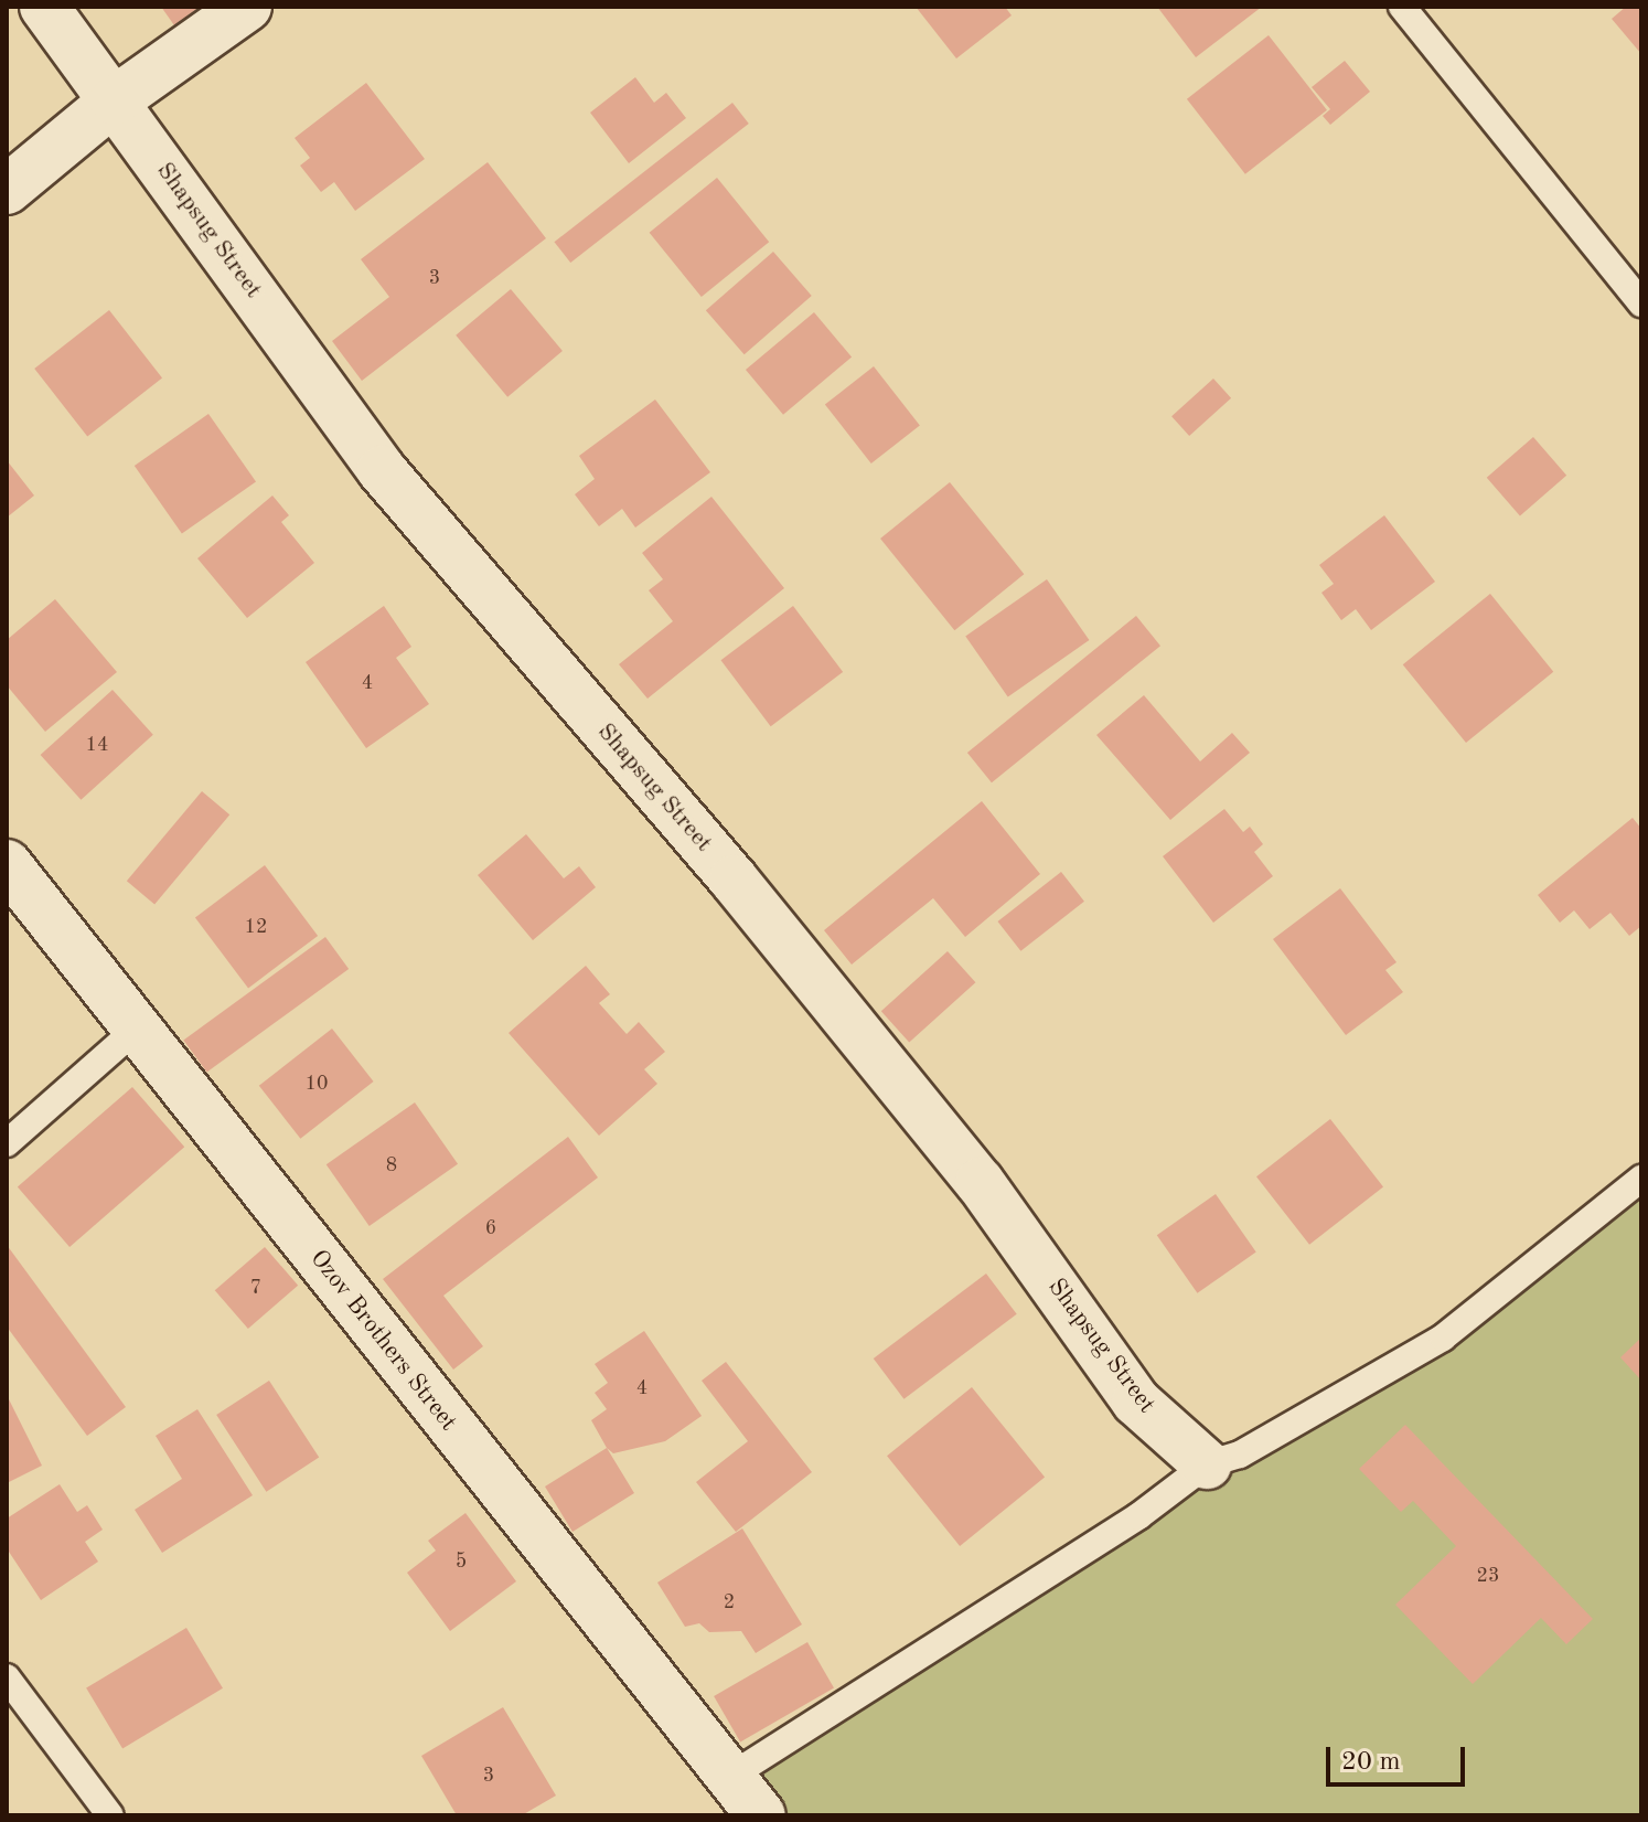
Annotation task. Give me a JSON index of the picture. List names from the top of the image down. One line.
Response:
{"streets":{"street":["Shapsug Street","Ozov Brothers Street"]},"house_numbers":["3","4","14","12","10","8","6","7","4","5","23","2","3"],"scale_bar":"20 m"}
